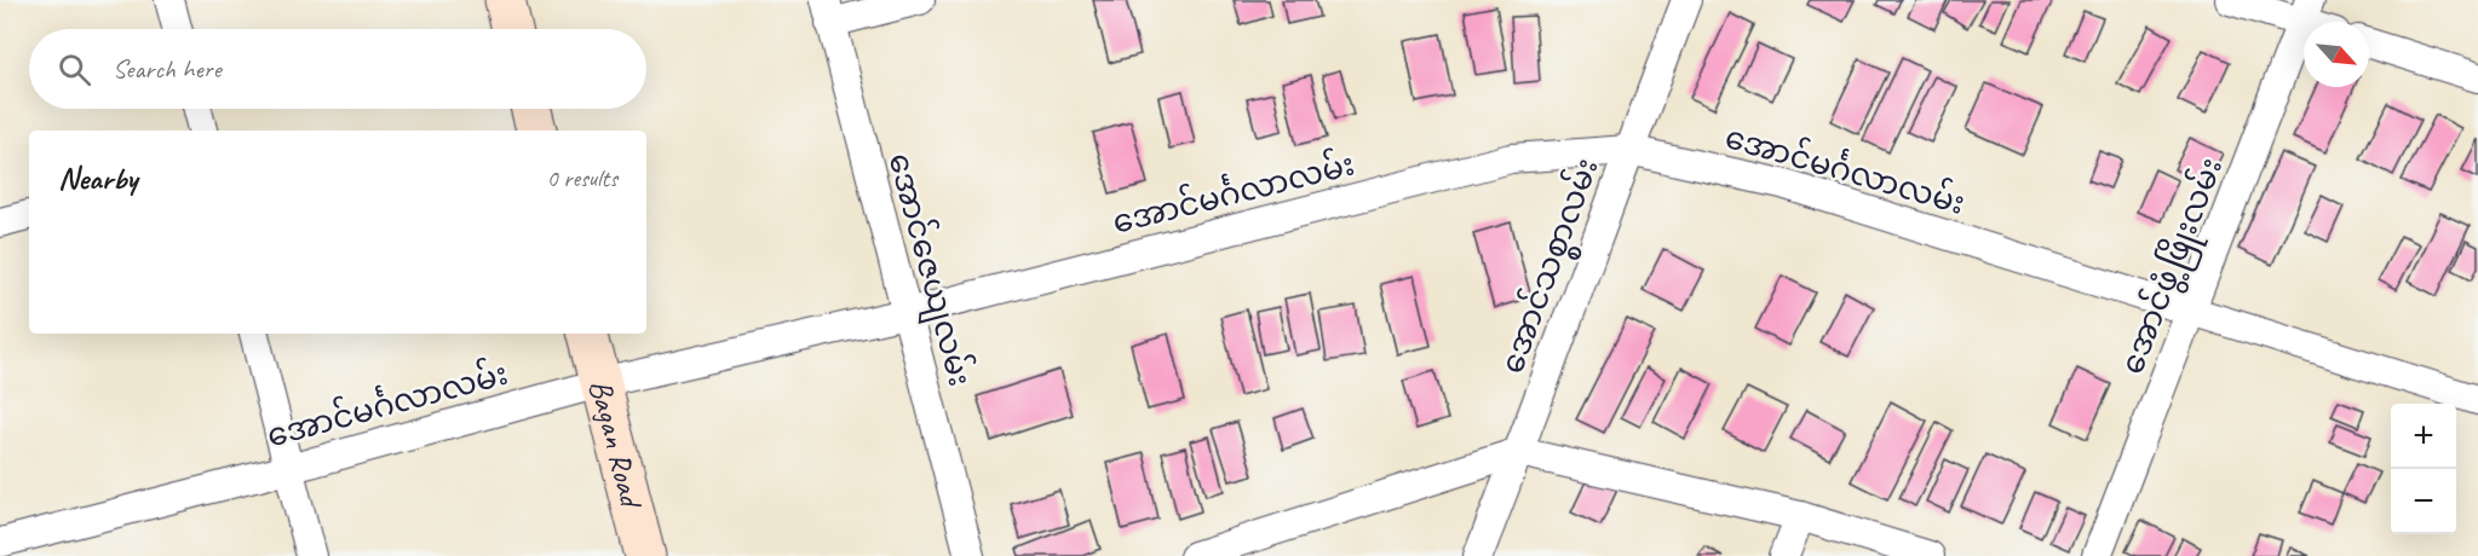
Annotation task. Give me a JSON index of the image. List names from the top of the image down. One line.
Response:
{"streets":{"street":["အောင်မင်္ဂလာလမ်း","အောင်သစ္စာလမ်း","အောင်ဖွံ့ဖြိုးလမ်း","အောင်ဇေယျလမ်း","Bagan Road"]},"crossings":[["အောင်မင်္ဂလာလမ်း","အောင်သစ္စာလမ်း"],["အောင်မင်္ဂလာလမ်း","အောင်ဖွံ့ဖြိုးလမ်း"],["အောင်မင်္ဂလာလမ်း","အောင်ဇေယျလမ်း"],["အောင်မင်္ဂလာလမ်း","Bagan Road"]],"north":"bottom right","page":{"search":"Search here","heading":["Nearby","0 results"],"map_buttons":["+","−"]}}
